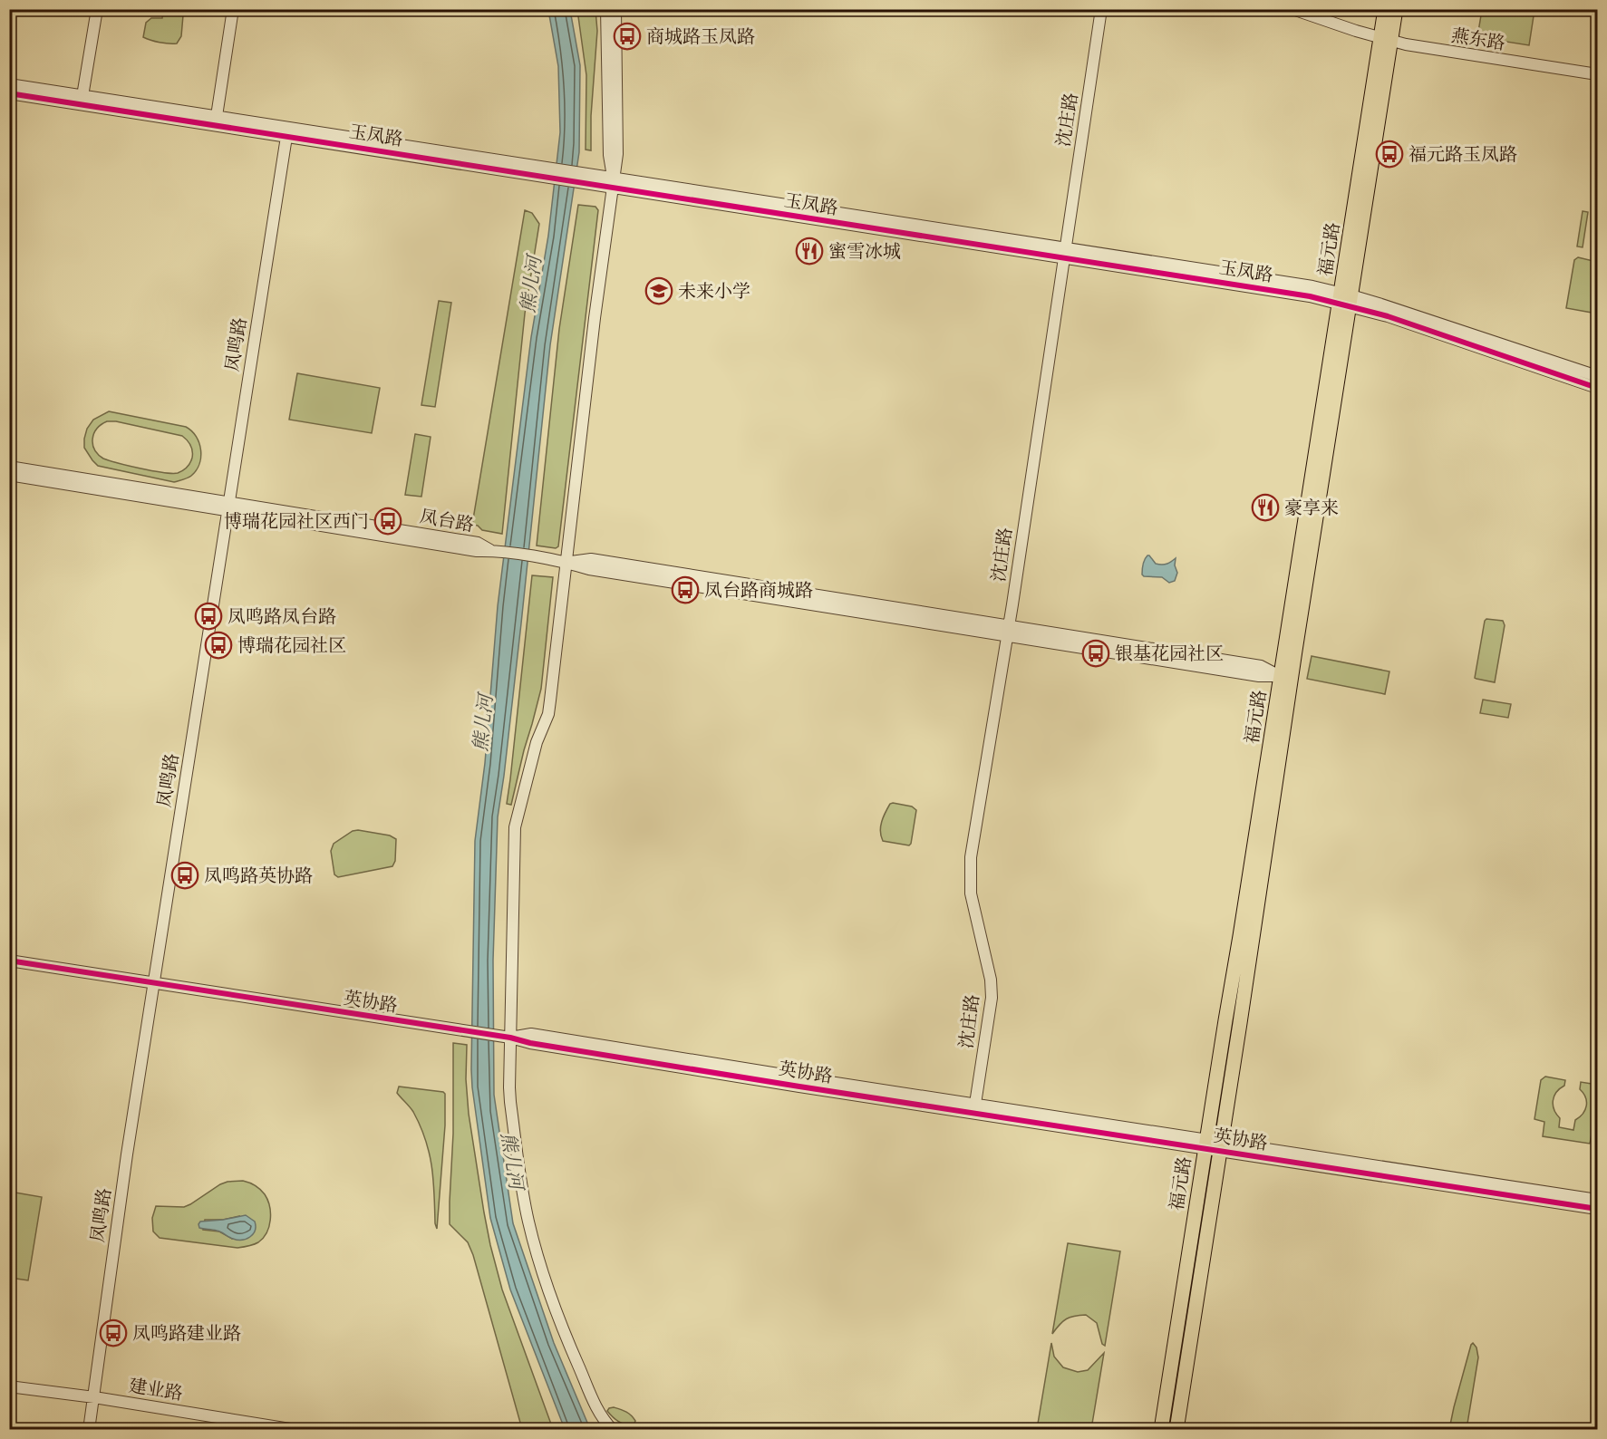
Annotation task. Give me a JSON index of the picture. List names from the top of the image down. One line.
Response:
{"streets":{"main road":["福元路"],"street":["燕东路","沈庄路","玉凤路","凤鸣路","凤台路","英协路","建业路"]},"crossings":[["燕东路","福元路"],["沈庄路","玉凤路"],["沈庄路","凤台路"],["沈庄路","英协路"],["玉凤路","福元路"],["玉凤路","凤鸣路"],["福元路","凤台路"],["福元路","英协路"],["凤鸣路","凤台路"],["凤鸣路","英协路"],["凤鸣路","建业路"]],"water":["熊儿河"],"places":{"bus stop":["商城路玉凤路","福元路玉凤路","博瑞花园社区西门","凤台路商城路","凤鸣路凤台路","博瑞花园社区","银基花园社区","凤鸣路英协路","凤鸣路建业路"],"restaurant":["蜜雪冰城","豪享来"],"school or university":["未来小学"]}}
